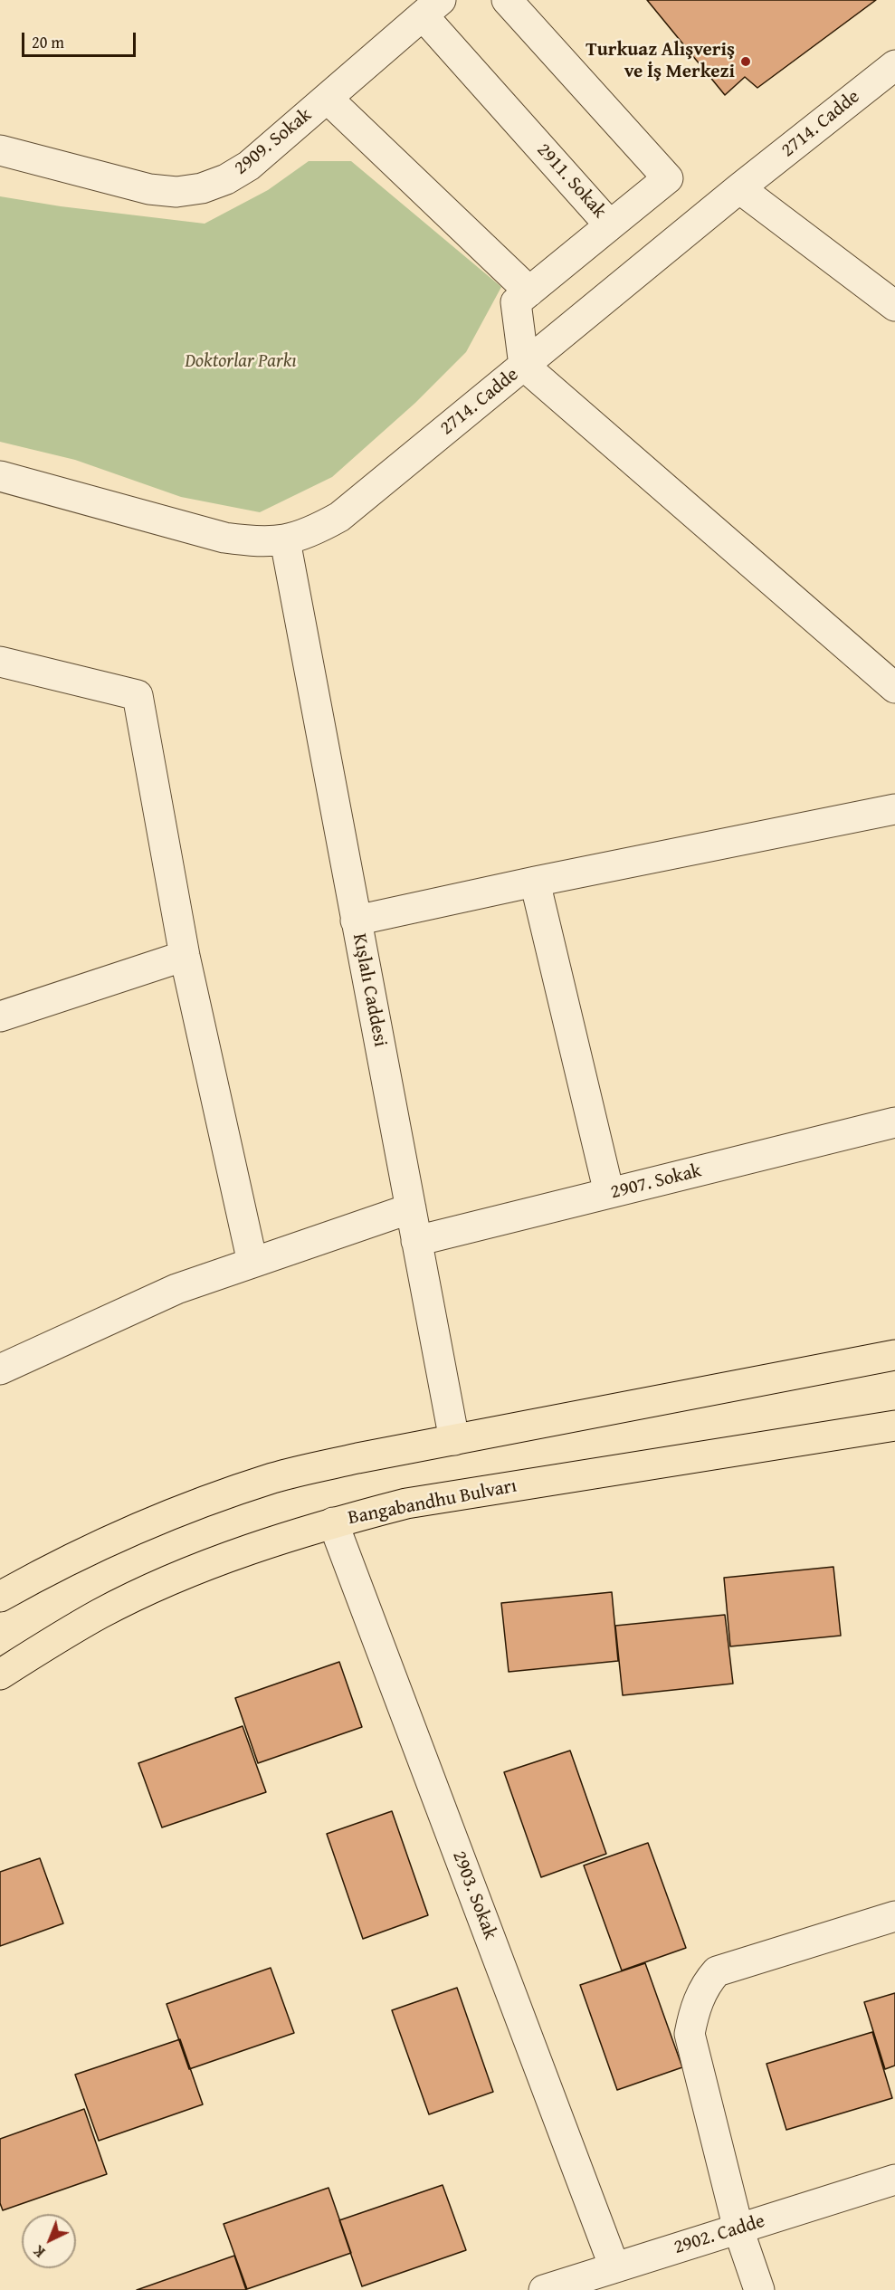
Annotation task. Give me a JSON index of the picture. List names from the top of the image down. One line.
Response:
{"streets":{"main road":["Bangabandhu Bulvarı"],"street":["2714. Cadde","2909. Sokak","2911. Sokak","Kışlalı Caddesi","2907. Sokak","2903. Sokak","2902. Cadde"]},"crossings":[["2714. Cadde","2911. Sokak"],["2714. Cadde","Kışlalı Caddesi"],["2909. Sokak","2911. Sokak"],["Kışlalı Caddesi","2907. Sokak"],["Bangabandhu Bulvarı","2903. Sokak"],["2903. Sokak","2902. Cadde"]],"parks":["Doktorlar Parkı"],"places":["Turkuaz Alışveriş ve İş Merkezi"],"scale_bar":"20 m","north":"bottom left"}
